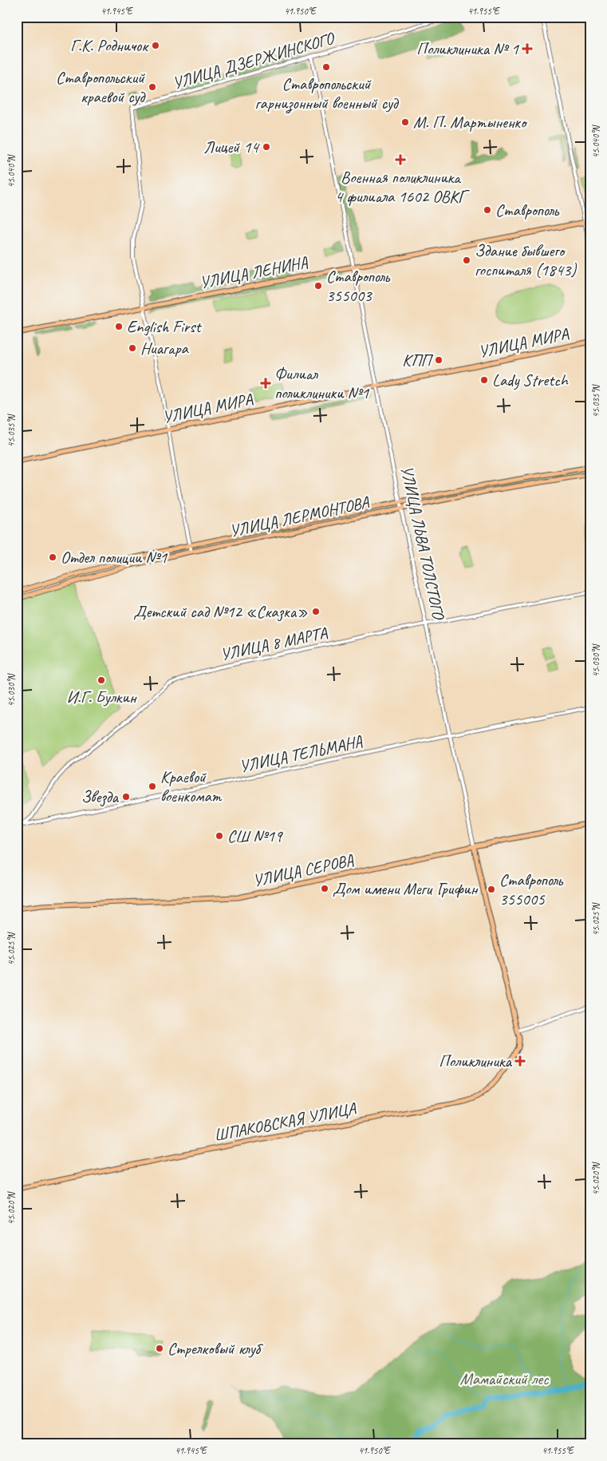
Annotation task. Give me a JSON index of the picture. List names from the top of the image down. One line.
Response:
{"streets":{"main road":["УЛИЦА ЛЕНИНА","УЛИЦА МИРА","УЛИЦА ЛЕРМОНТОВА","УЛИЦА ЛЬВА ТОЛСТОГО","УЛИЦА СЕРОВА","ШПАКОВСКАЯ УЛИЦА"],"street":["УЛИЦА ДЗЕРЖИНСКОГО","УЛИЦА 8 МАРТА","УЛИЦА ТЕЛЬМАНА"]},"crossings":[["УЛИЦА ДЗЕРЖИНСКОГО","УЛИЦА ЛЕНИНА"],["УЛИЦА ДЗЕРЖИНСКОГО","УЛИЦА ЛЬВА ТОЛСТОГО"],["УЛИЦА ЛЕНИНА","УЛИЦА ЛЬВА ТОЛСТОГО"],["УЛИЦА МИРА","УЛИЦА ЛЬВА ТОЛСТОГО"],["УЛИЦА ЛЕРМОНТОВА","УЛИЦА ЛЬВА ТОЛСТОГО"],["УЛИЦА ЛЬВА ТОЛСТОГО","УЛИЦА 8 МАРТА"],["УЛИЦА ЛЬВА ТОЛСТОГО","УЛИЦА ТЕЛЬМАНА"],["УЛИЦА ЛЬВА ТОЛСТОГО","УЛИЦА СЕРОВА"],["УЛИЦА ЛЬВА ТОЛСТОГО","ШПАКОВСКАЯ УЛИЦА"],["УЛИЦА 8 МАРТА","УЛИЦА ТЕЛЬМАНА"]],"parks":["Мамайский лес"],"places":{"other":["Г.К. Родничок","Ставропольский гарнизонный военный суд","Ставропольский краевой суд","М. П. Мартыненко","Лицей 14","Ставрополь","Здание бывшего госпиталя (1843)","Ставрополь 355003","English First","Ниагара","КПП","Lady Stretch","Отдел полиции №1","Детский сад №12 «Сказка»","И.Г. Булкин","Краевой военкомат","Звезда","СШ №19","Дом имени Меги Грифин","Ставрополь 355005","Стрелковый клуб"],"health":["Поликлиника № 1","Военная поликлиника 4 филиала 1602 ОВКГ","Филиал поликлиники №1","Поликлиника"]},"coordinates":["41.945°E","41.950°E","41.955°E","45.040°N","45.035°N","45.030°N","45.025°N","45.020°N"]}
